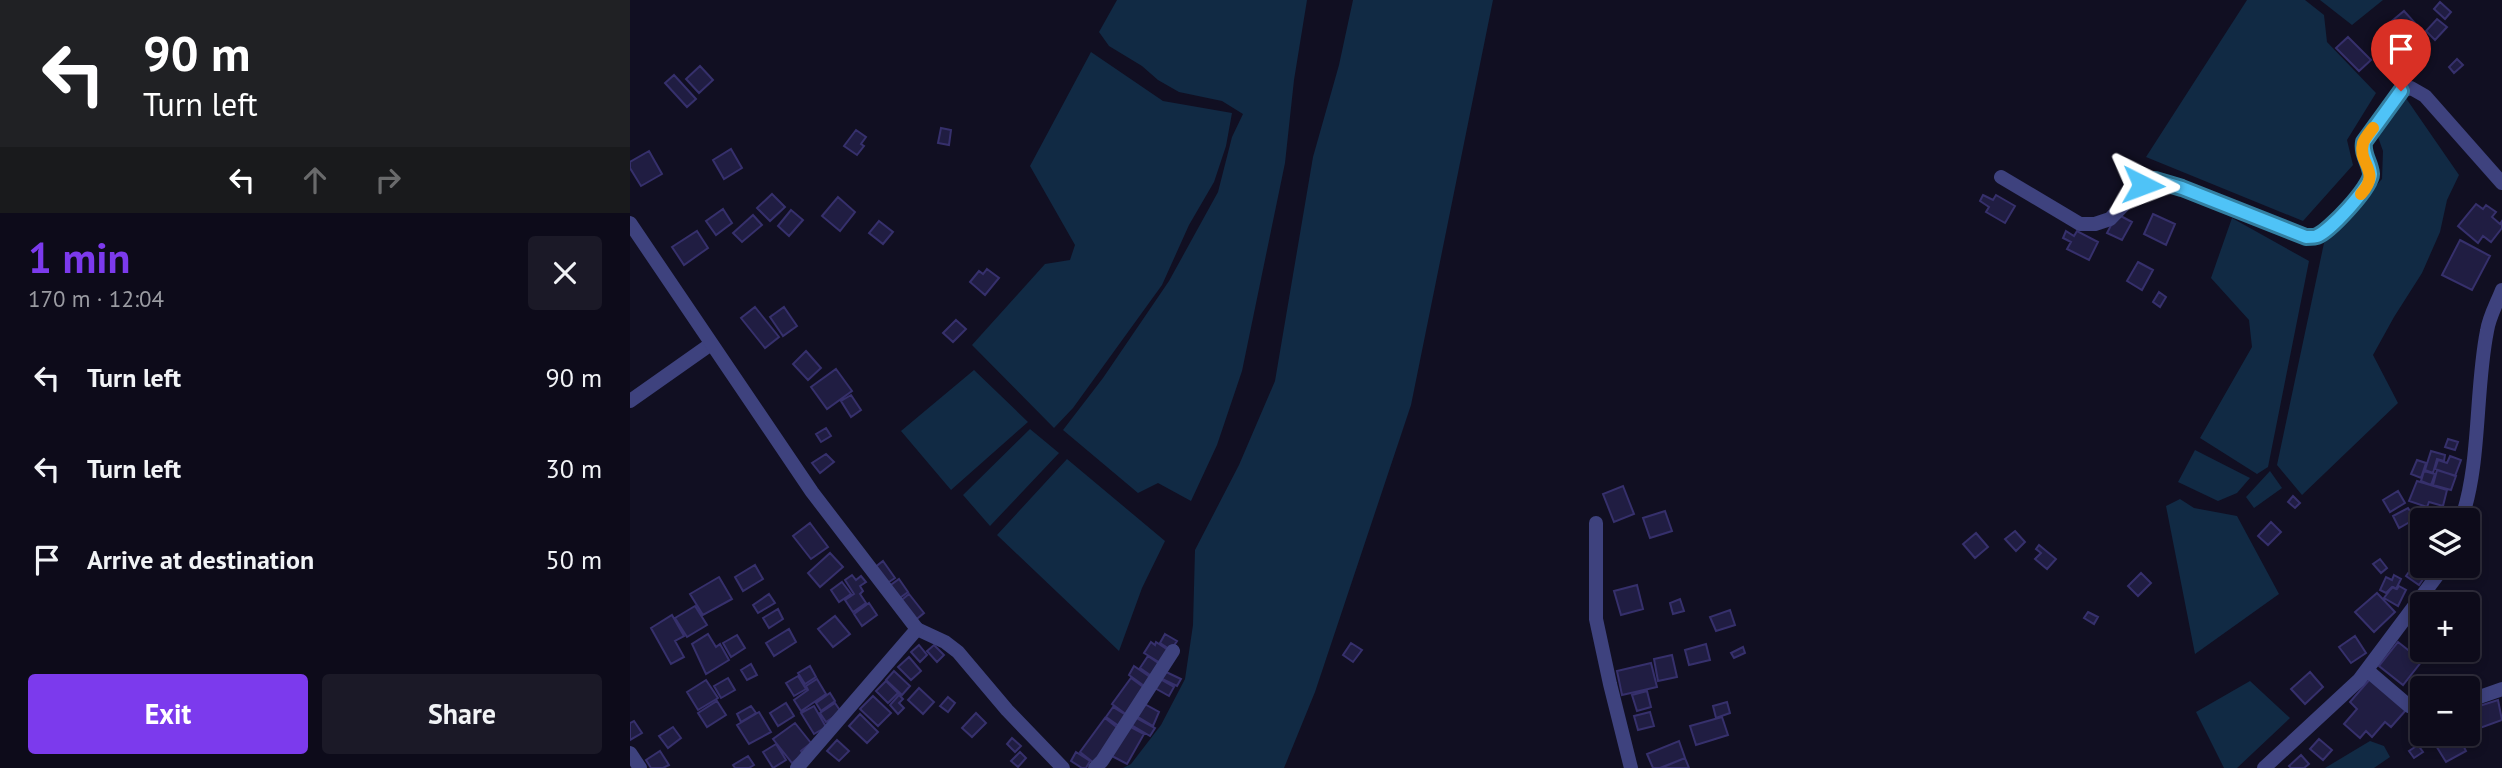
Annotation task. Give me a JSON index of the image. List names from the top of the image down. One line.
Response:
{"page":{"turn":["90 m","Turn left"],"heading":["1 min","170 m · 12:04"],"list":[{"name":"Turn left","value":"90 m"},{"name":"Turn left","value":"30 m"},{"name":"Arrive at destination","value":"50 m"}],"map_buttons":["+","−"],"buttons":["Exit","Share"]}}
